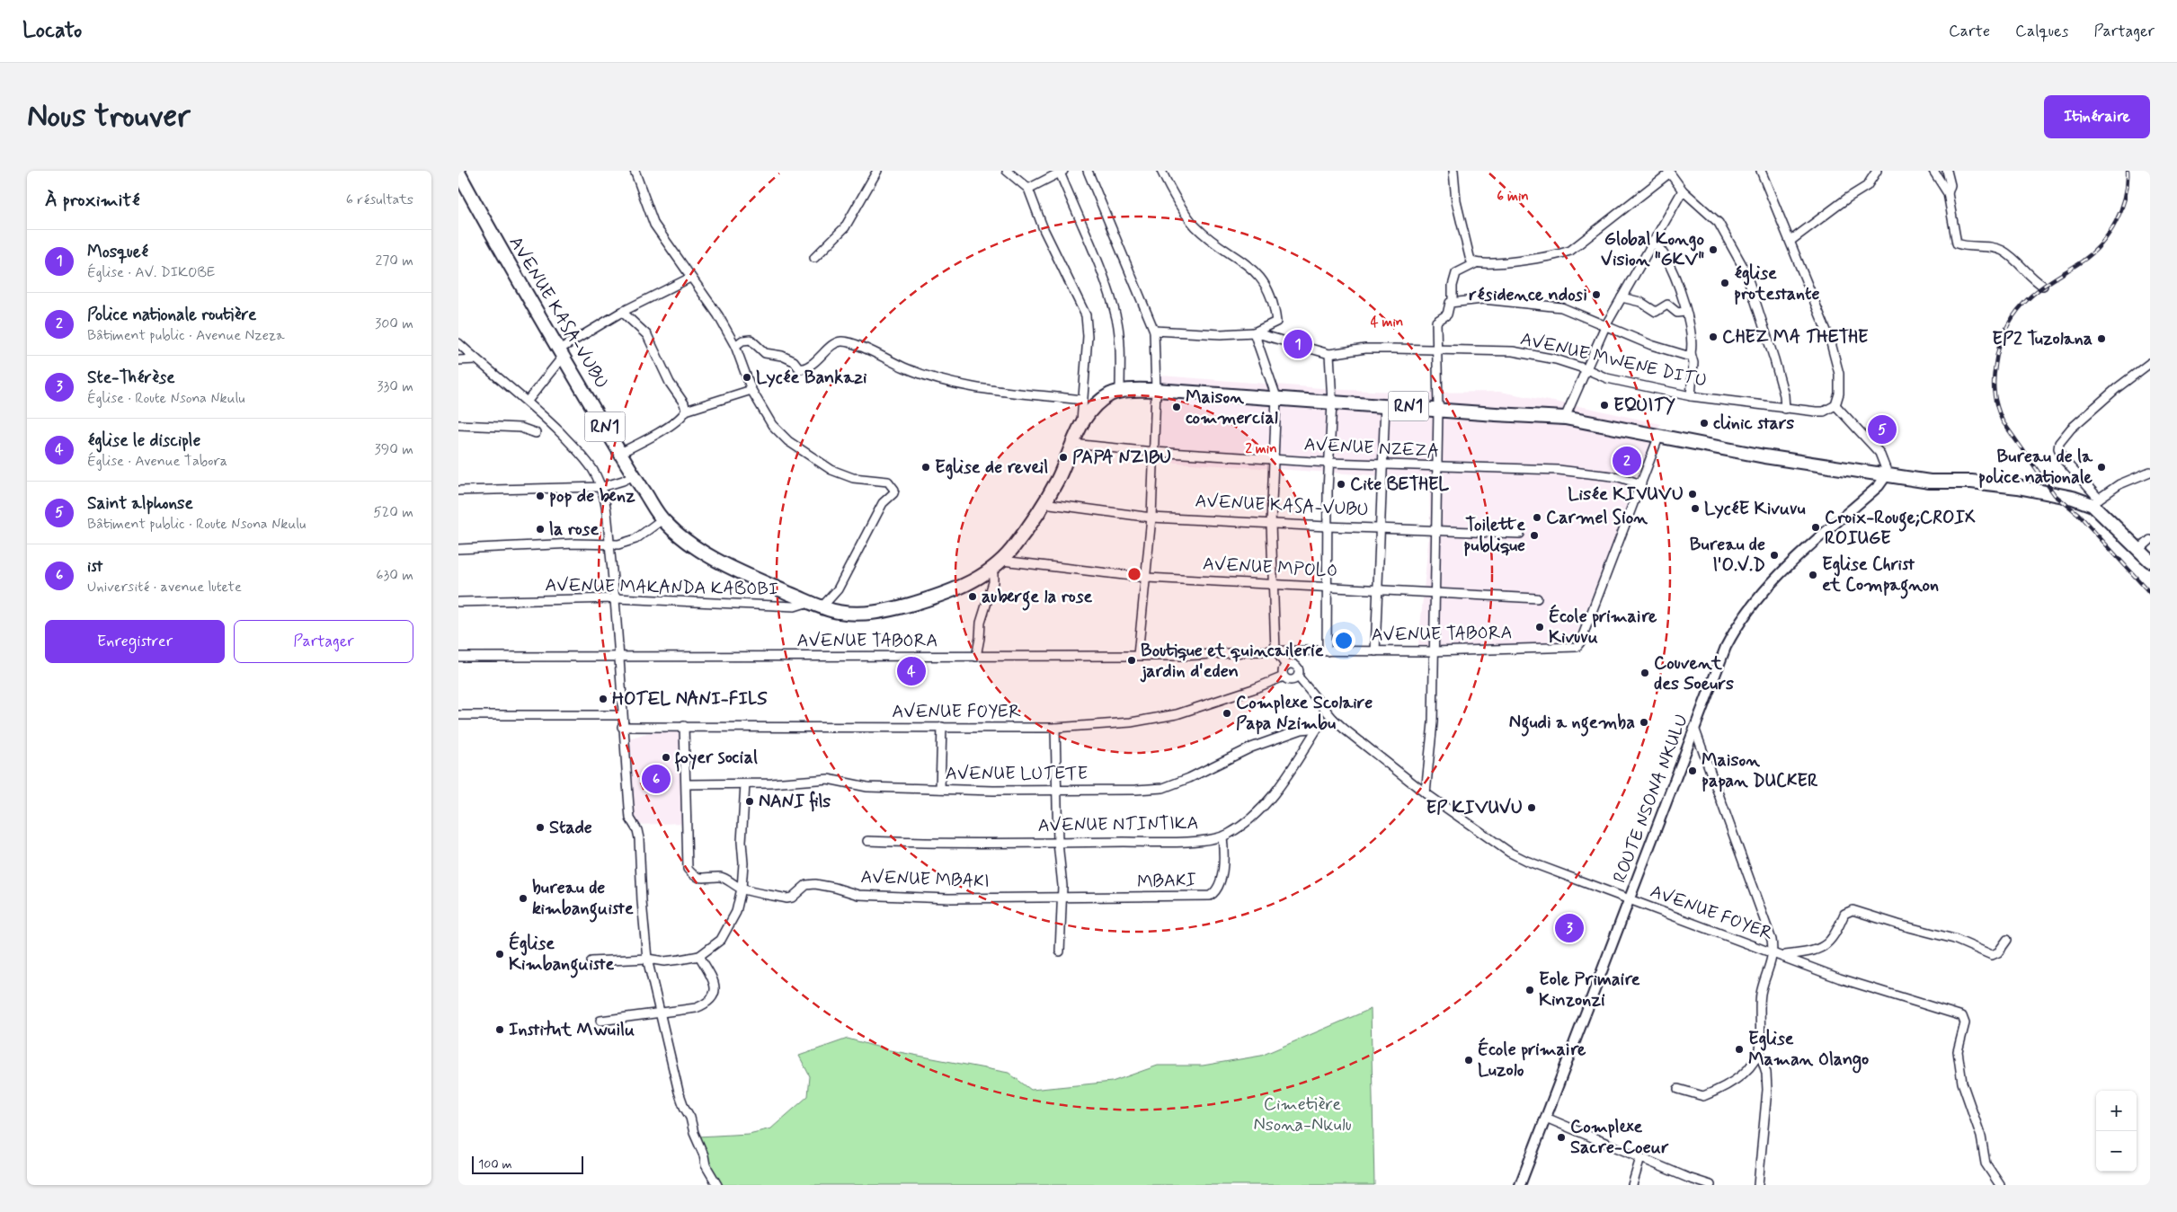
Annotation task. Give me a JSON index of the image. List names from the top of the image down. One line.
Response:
{"streets":{"highway":["AVENUE KASA-VUBU","RN1"],"street":["AVENUE MWENE DITU","AVENUE NZEZA","AVENUE MPOLO","AVENUE MAKANDA KABOBI","AVENUE TABORA","AVENUE FOYER","AVENUE LUTETE","ROUTE NSONA NKULU","AVENUE NTINTIKA","AVENUE MBAKI","MBAKI"]},"crossings":[["AVENUE KASA-VUBU","RN1"],["AVENUE KASA-VUBU","AVENUE MAKANDA KABOBI"],["RN1","AVENUE NZEZA"],["RN1","AVENUE MPOLO"],["RN1","ROUTE NSONA NKULU"],["AVENUE NZEZA","AVENUE TABORA"],["AVENUE FOYER","AVENUE LUTETE"],["AVENUE FOYER","ROUTE NSONA NKULU"],["AVENUE LUTETE","AVENUE NTINTIKA"],["AVENUE LUTETE","AVENUE MBAKI"],["AVENUE NTINTIKA","MBAKI"],["AVENUE MBAKI","MBAKI"]],"parks":["Cimetière Nsona-Nkulu"],"places":["Global Kongo Vision \"GKV\"","église protestante","résidence ndosi","CHEZ MA THETHE","EP2 Tuzolana","Lycée Bankazi","EQUITY","Maison commercial","clinic stars","PAPA NZIBU","Eglise de reveil","Bureau de la police nationale","Cite BETHEL","Lisée KIVUVU","pop de benz","LycéE Kivuvu","Carmel Sion","Croix-Rouge;CROIX ROIUGE","la rose","Toilette publique","Bureau de l'O.V.D","Eglise Christ et Compagnon","auberge la rose","École primaire Kivuvu","Boutique et quincailerie jardin d'eden","Couvent des Soeurs","HOTEL NANI-FILS","Complexe Scolaire Papa Nzimbu","Ngudi a ngemba","foyer social","Maison papan DUCKER","NANI fils","EP KIVUVU","Stade","bureau de kimbanguiste","Église Kimbanguiste","Eole Primaire Kinzonzi","Institut Mwuilu","Eglise Maman Olango","École primaire Luzolo","Complexe Sacre-Coeur"],"scale_bar":"100 m","page":{"header":"Locato","nav":["Carte","Calques","Partager"],"buttons":["Itinéraire",["Enregistrer","Partager"]],"title":"Nous trouver","heading":["À proximité","6 résultats"],"list":[{"mark":"1","name":"Mosqueé","note":"Église · AV. DIKOBE","value":"270 m"},{"mark":"2","name":"Police nationale routière","note":"Bâtiment public · Avenue Nzeza","value":"300 m"},{"mark":"3","name":"Ste-Thérèse","note":"Église · Route Nsona Nkulu","value":"330 m"},{"mark":"4","name":"église le disciple","note":"Église · Avenue Tabora","value":"390 m"},{"mark":"5","name":"Saint alphonse","note":"Bâtiment public · Route Nsona Nkulu","value":"520 m"},{"mark":"6","name":"ist","note":"Université · avenue lutete","value":"630 m"}],"pins":["1","5","2","4","6","3"],"map_buttons":["+","−"],"scale":"100 m"},"rings":["6 min","4 min","2 min"]}
